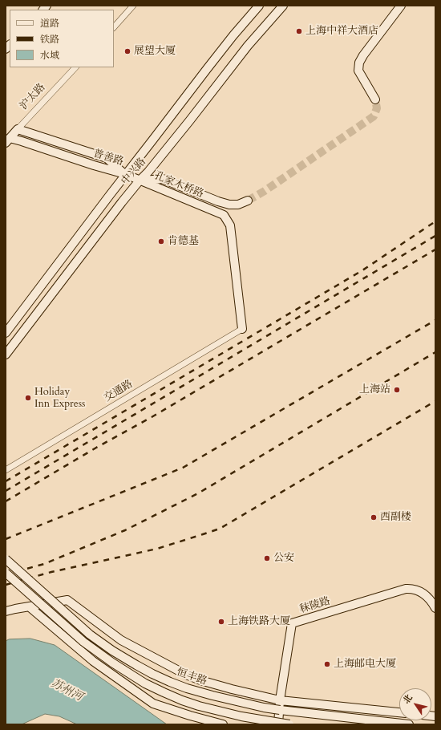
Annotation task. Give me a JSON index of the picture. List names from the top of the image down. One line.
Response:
{"streets":{"street":["沪太路","普善路","中兴路","孔家木桥路","交通路","秣陵路","恒丰路"]},"crossings":[["沪太路","普善路"],["普善路","中兴路"],["普善路","孔家木桥路"],["中兴路","孔家木桥路"],["孔家木桥路","交通路"]],"water":["苏州河"],"places":["上海中祥大酒店","展望大厦","肯德基","上海站","Holiday Inn Express","西副楼","公安","上海铁路大厦","上海邮电大厦"],"legend":["道路","铁路","水域"],"north":"top left"}
